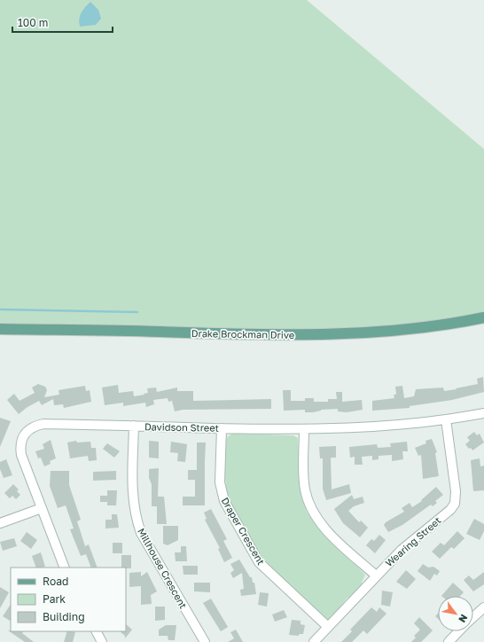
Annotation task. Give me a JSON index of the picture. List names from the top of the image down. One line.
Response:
{"streets":{"main road":["Drake Brockman Drive"],"street":["Davidson Street","Draper Crescent","Wearing Street","Millhouse Crescent"]},"crossings":[["Davidson Street","Draper Crescent"],["Davidson Street","Wearing Street"],["Davidson Street","Millhouse Crescent"],["Draper Crescent","Wearing Street"]],"legend":["Road","Park","Building"],"scale_bar":"100 m","north":"bottom right"}
